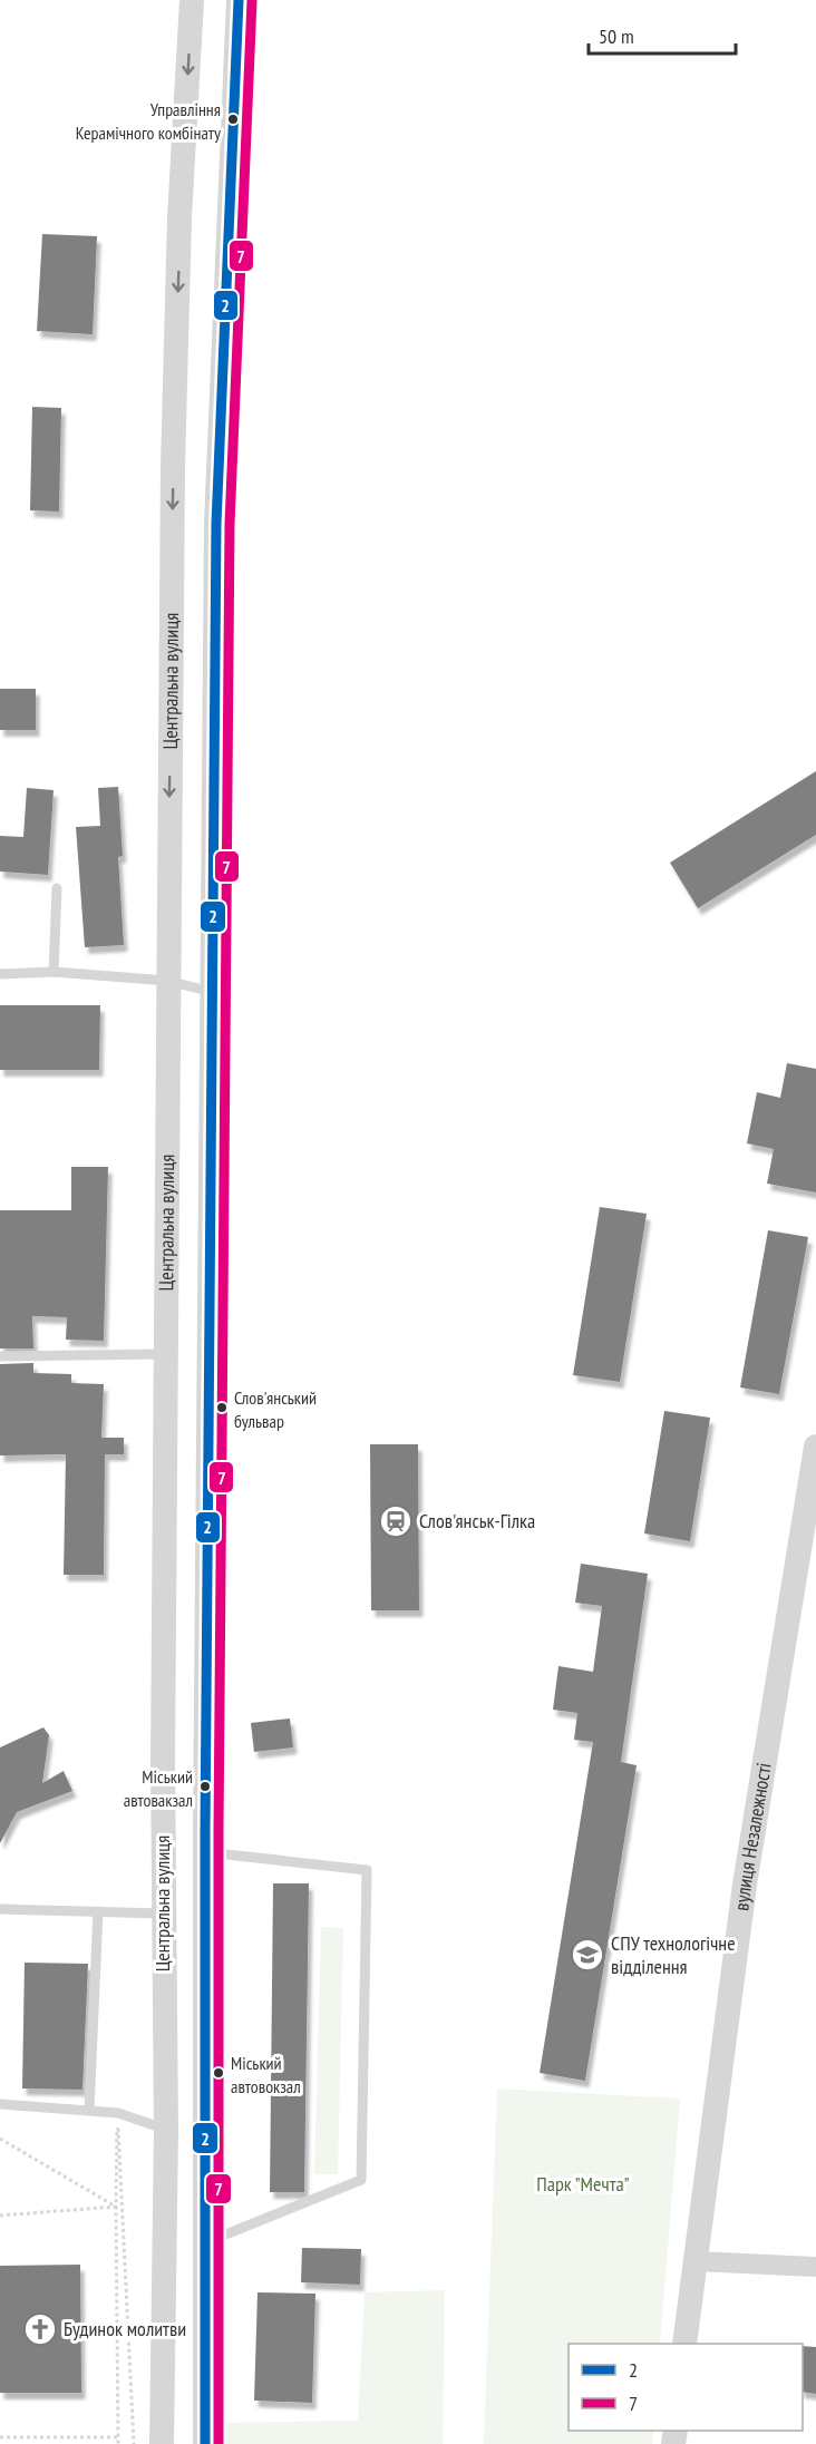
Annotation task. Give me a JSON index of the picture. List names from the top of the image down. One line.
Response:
{"streets":{"street":["Центральна вулиця","вулиця Незалежності"]},"parks":["Парк \"Мечта\""],"places":{"other":["Управління Керамічного комбінату","Слов'янський бульвар","Міський автовакзал","Міський автовокзал"],"station":["Слов'янськ-Гілка"],"school or university":["СПУ технологічне відділення"],"church":["Будинок молитви"]},"lines":["transit line 2","transit line 7"],"legend":["2","7"],"scale_bar":"50 m"}
